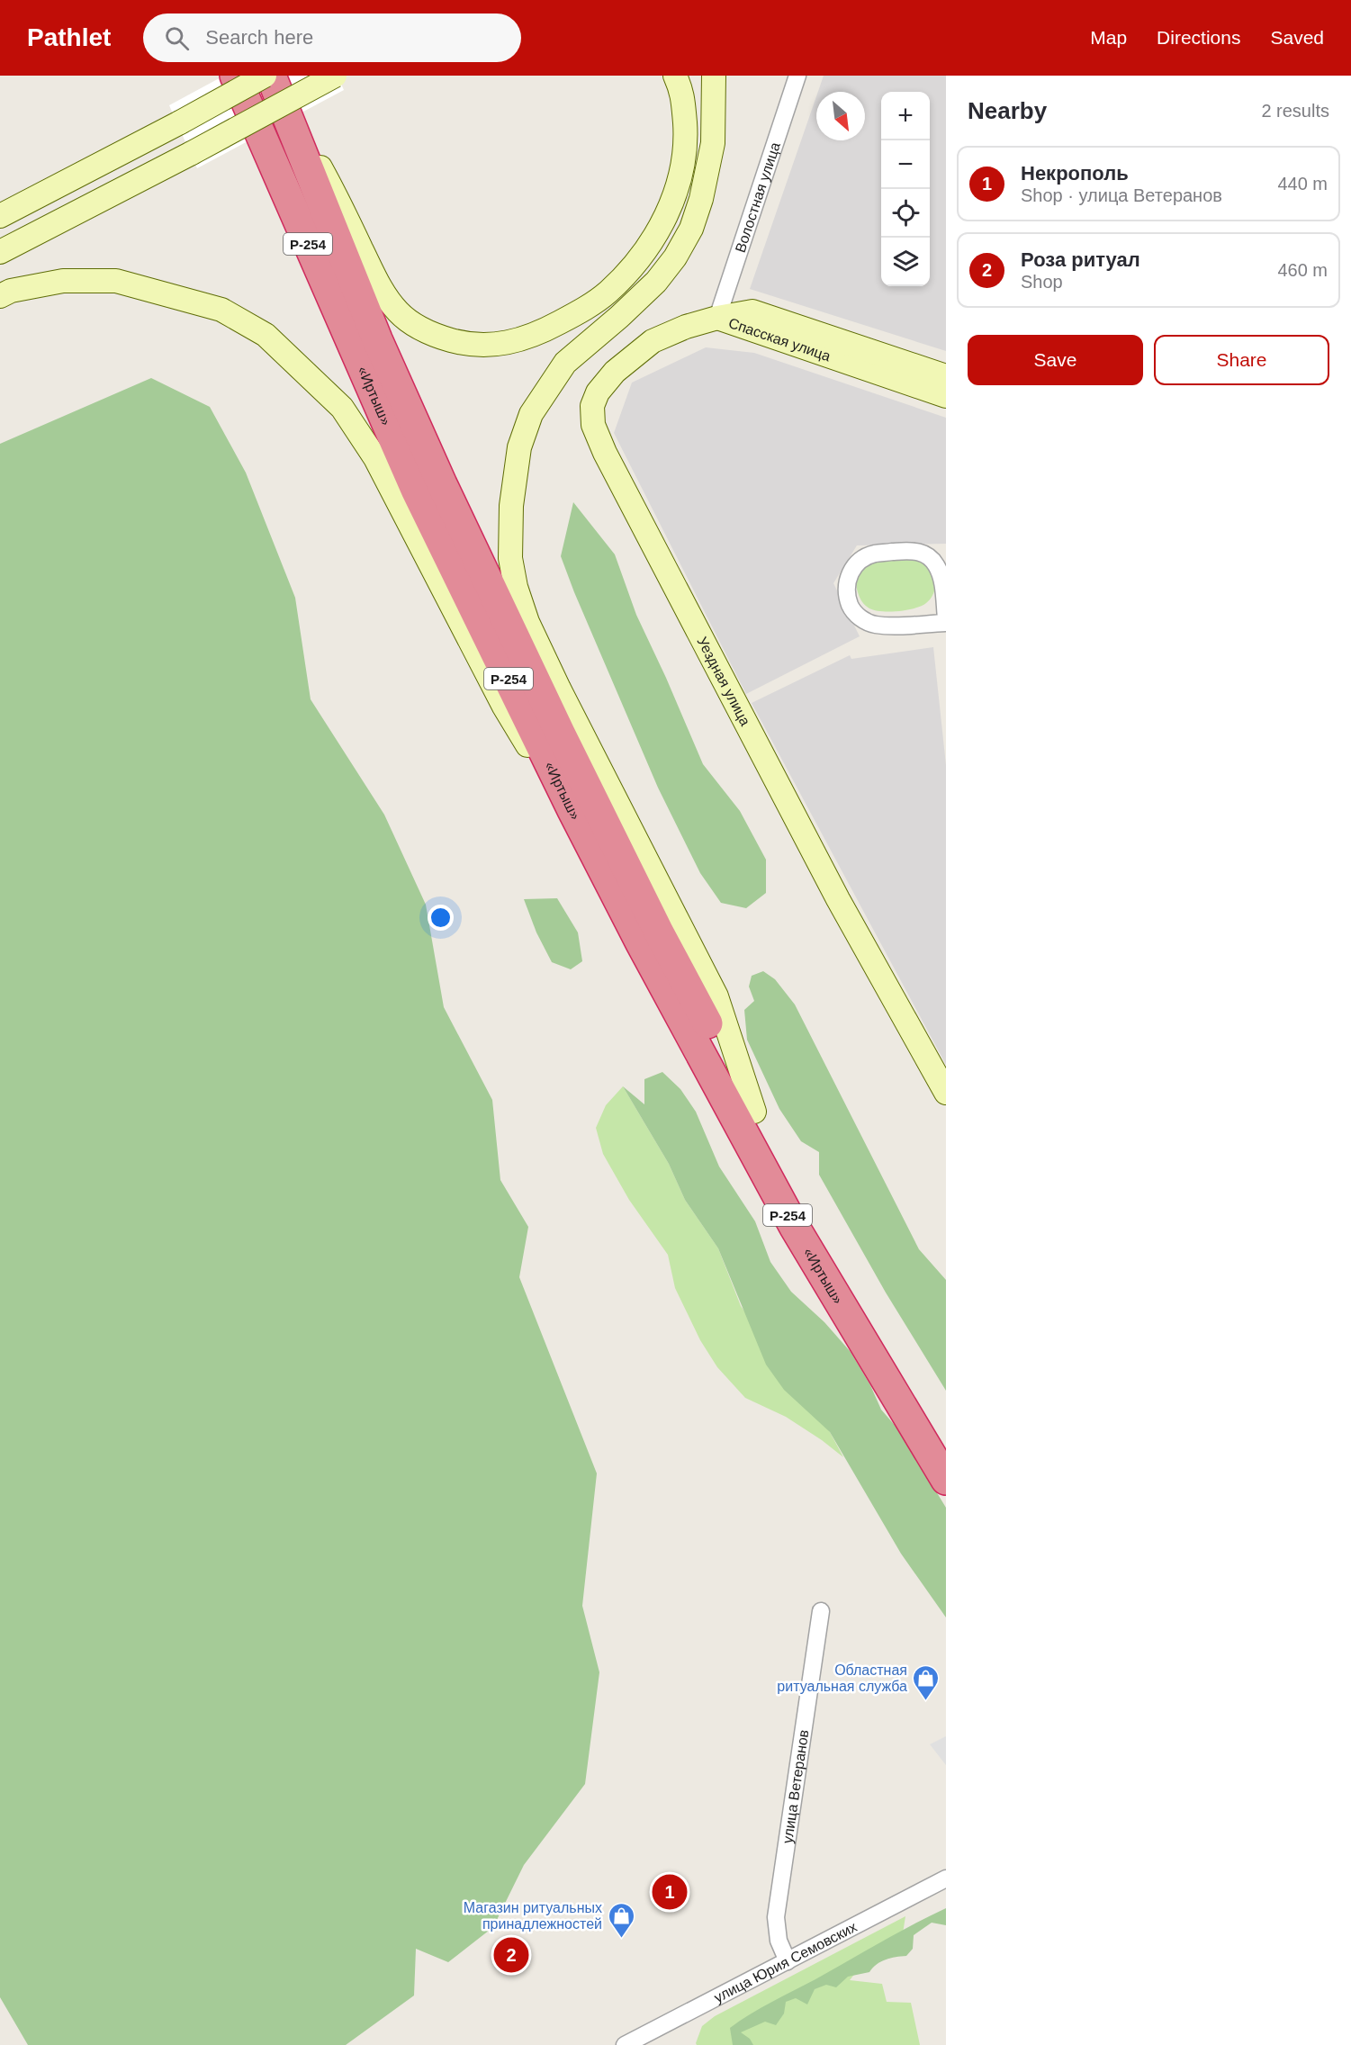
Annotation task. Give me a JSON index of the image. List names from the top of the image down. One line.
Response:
{"streets":{"highway":["Р-254","«Иртыш»"],"street":["Волостная улица","Спасская улица","Уездная улица","улица Ветеранов","улица Юрия Семовских"]},"crossings":[["Волостная улица","Спасская улица"],["Волостная улица","Уездная улица"],["Спасская улица","Уездная улица"],["улица Ветеранов","улица Юрия Семовских"]],"places":{"shop":["Областная ритуальная служба","Магазин ритуальных принадлежностей"]},"north":"bottom right","page":{"header":"Pathlet","search":"Search here","nav":["Map","Directions","Saved"],"heading":["Nearby","2 results"],"map_buttons":["+","−"],"list":[{"mark":"1","name":"Некрополь","note":"Shop · улица Ветеранов","value":"440 m"},{"mark":"2","name":"Роза ритуал","note":"Shop","value":"460 m"}],"buttons":["Save","Share"],"pins":["1","2"]}}
